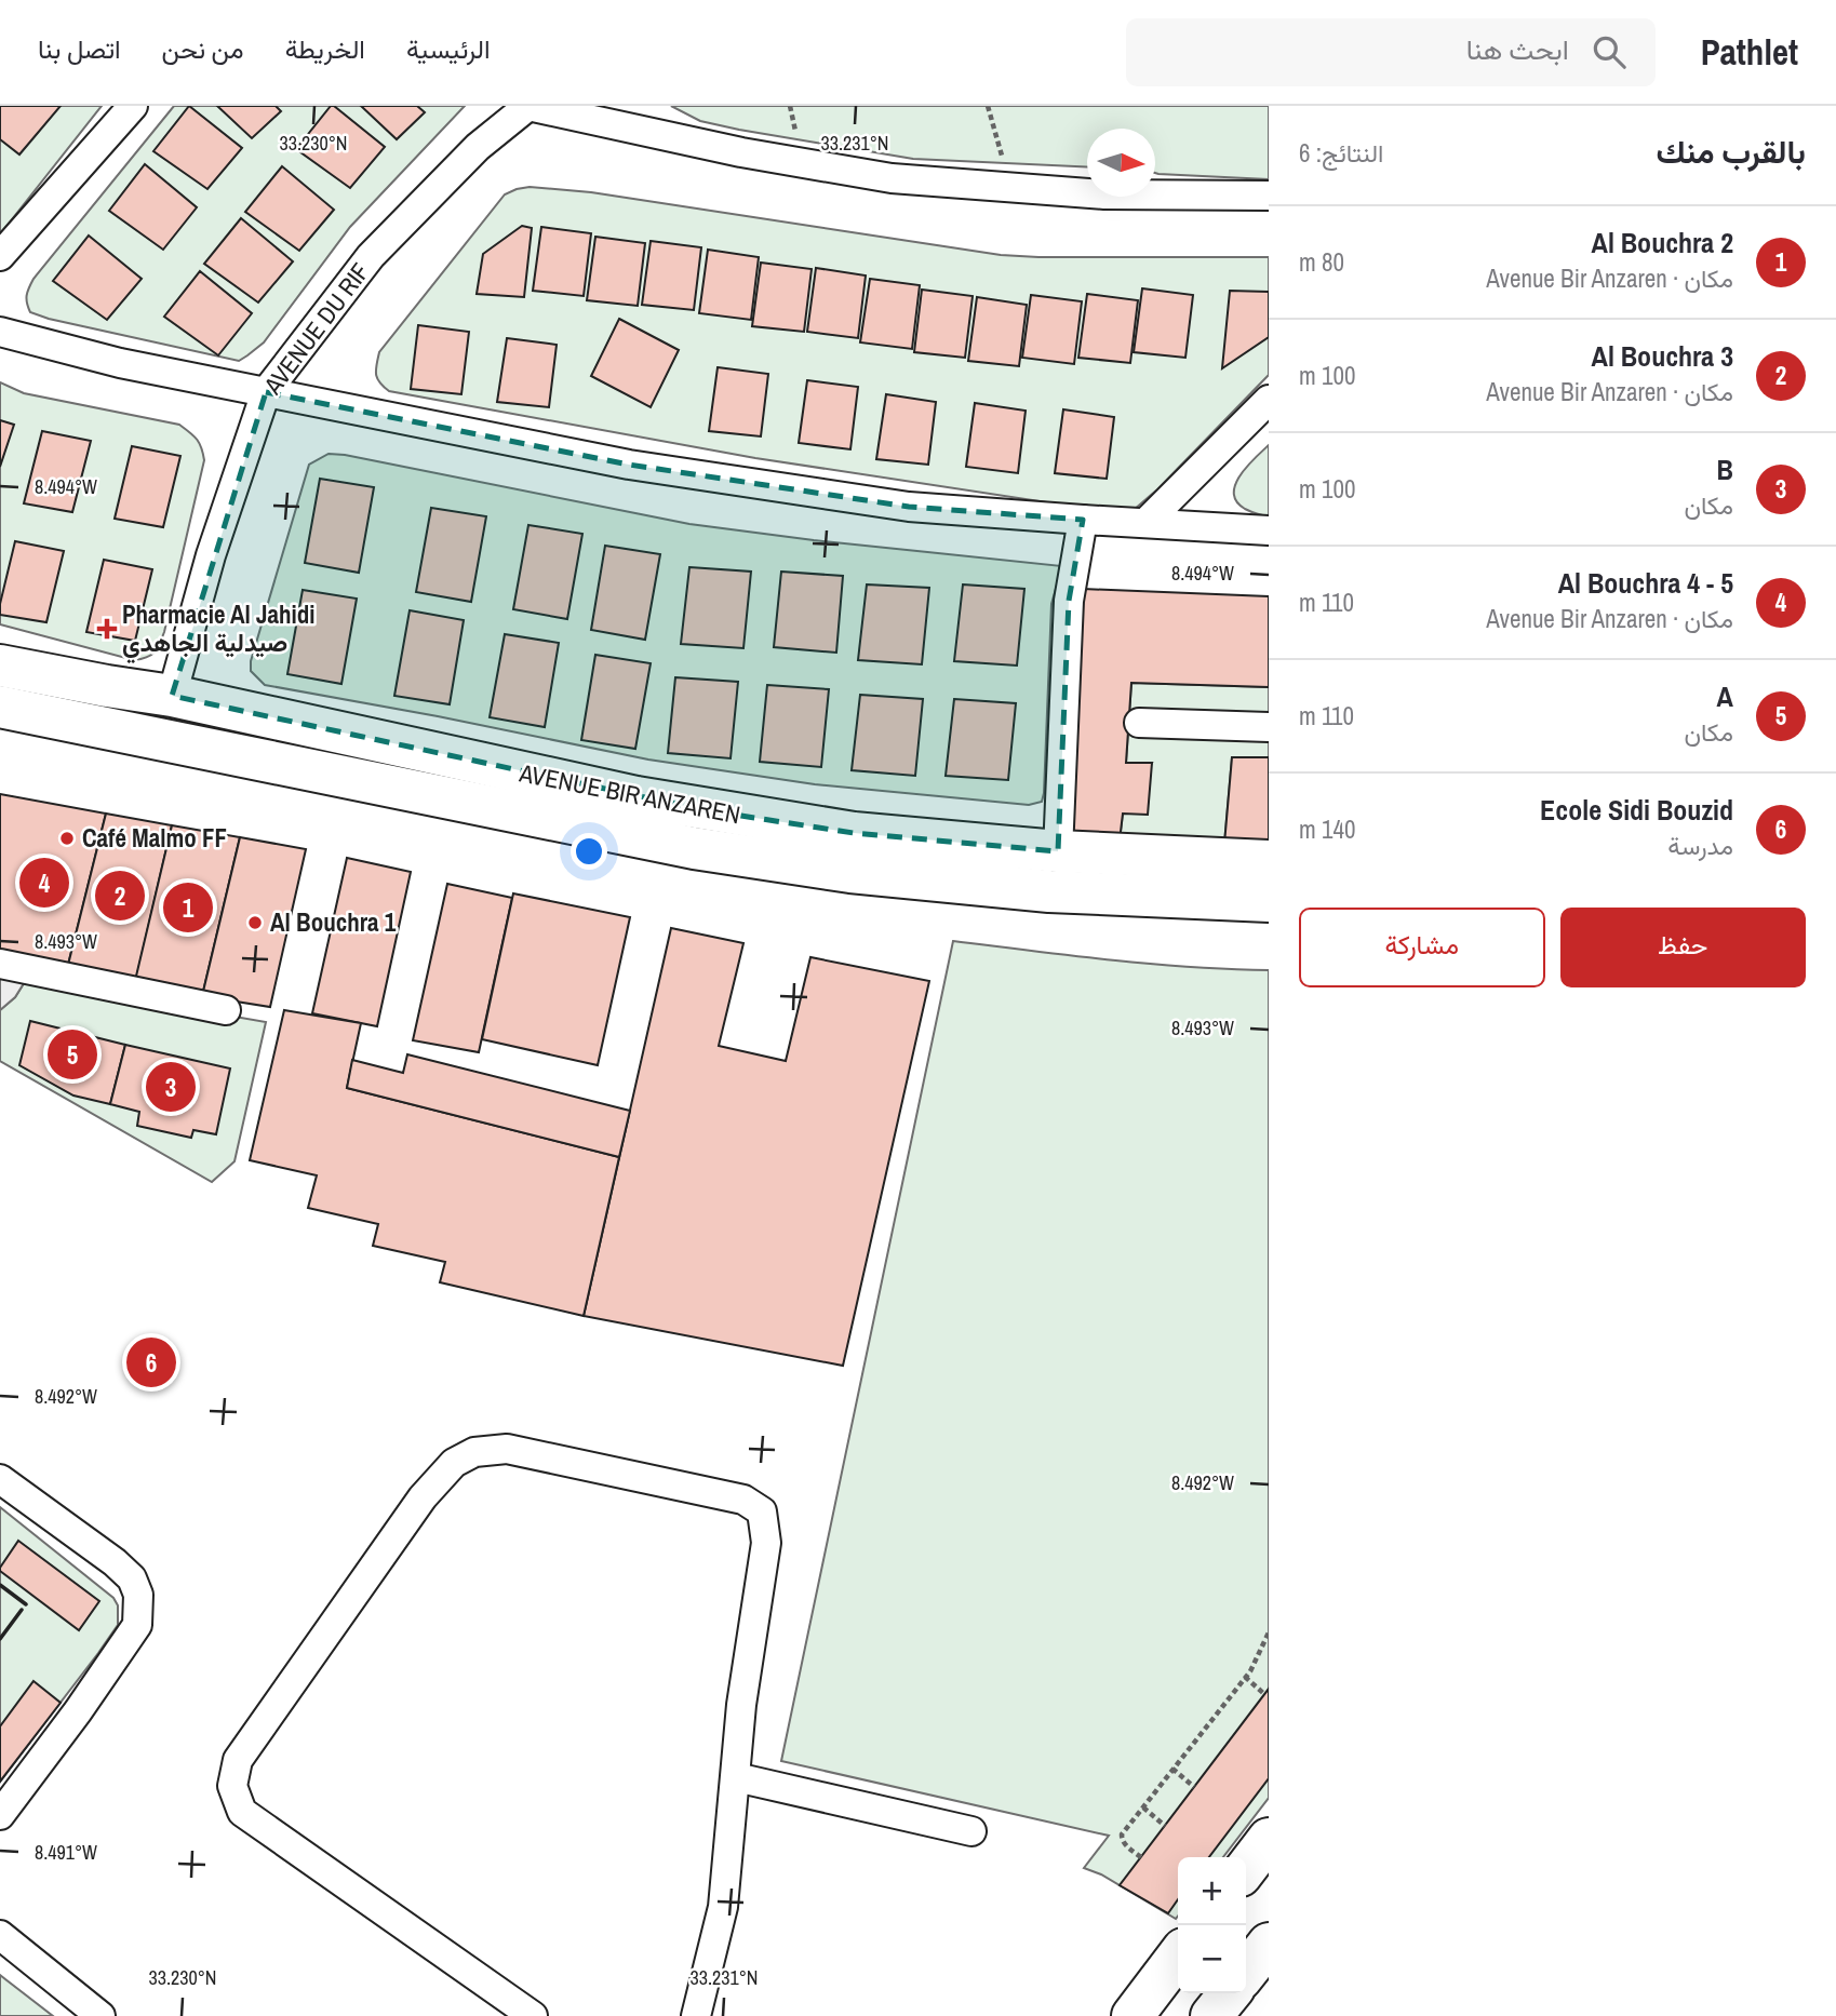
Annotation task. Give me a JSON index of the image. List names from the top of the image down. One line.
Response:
{"streets":{"main road":["AVENUE BIR ANZAREN"],"street":["AVENUE DU RIF"]},"crossings":[["AVENUE DU RIF","AVENUE BIR ANZAREN"]],"places":{"health":["Pharmacie Al Jahidi صيدلية الجاهدي"],"other":["Café Malmo FF","Al Bouchra 1"]},"north":"right","page":{"header":"Pathlet","search":"ابحث هنا","nav":["الرئيسية","الخريطة","من نحن","اتصل بنا"],"heading":["بالقرب منك","النتائج: 6"],"list":[{"mark":"1","name":"Al Bouchra 2","note":"مكان · Avenue Bir Anzaren","value":"80 m"},{"mark":"2","name":"Al Bouchra 3","note":"مكان · Avenue Bir Anzaren","value":"100 m"},{"mark":"3","name":"B","note":"مكان","value":"100 m"},{"mark":"4","name":"Al Bouchra 4 - 5","note":"مكان · Avenue Bir Anzaren","value":"110 m"},{"mark":"5","name":"A","note":"مكان","value":"110 m"},{"mark":"6","name":"Ecole Sidi Bouzid","note":"مدرسة","value":"140 m"}],"pins":["4","2","1","5","3","6"],"buttons":["حفظ","مشاركة"],"map_buttons":["+","−"]},"coordinates":["33.230°N","33.231°N","8.494°W","8.493°W","8.492°W","8.491°W"]}
